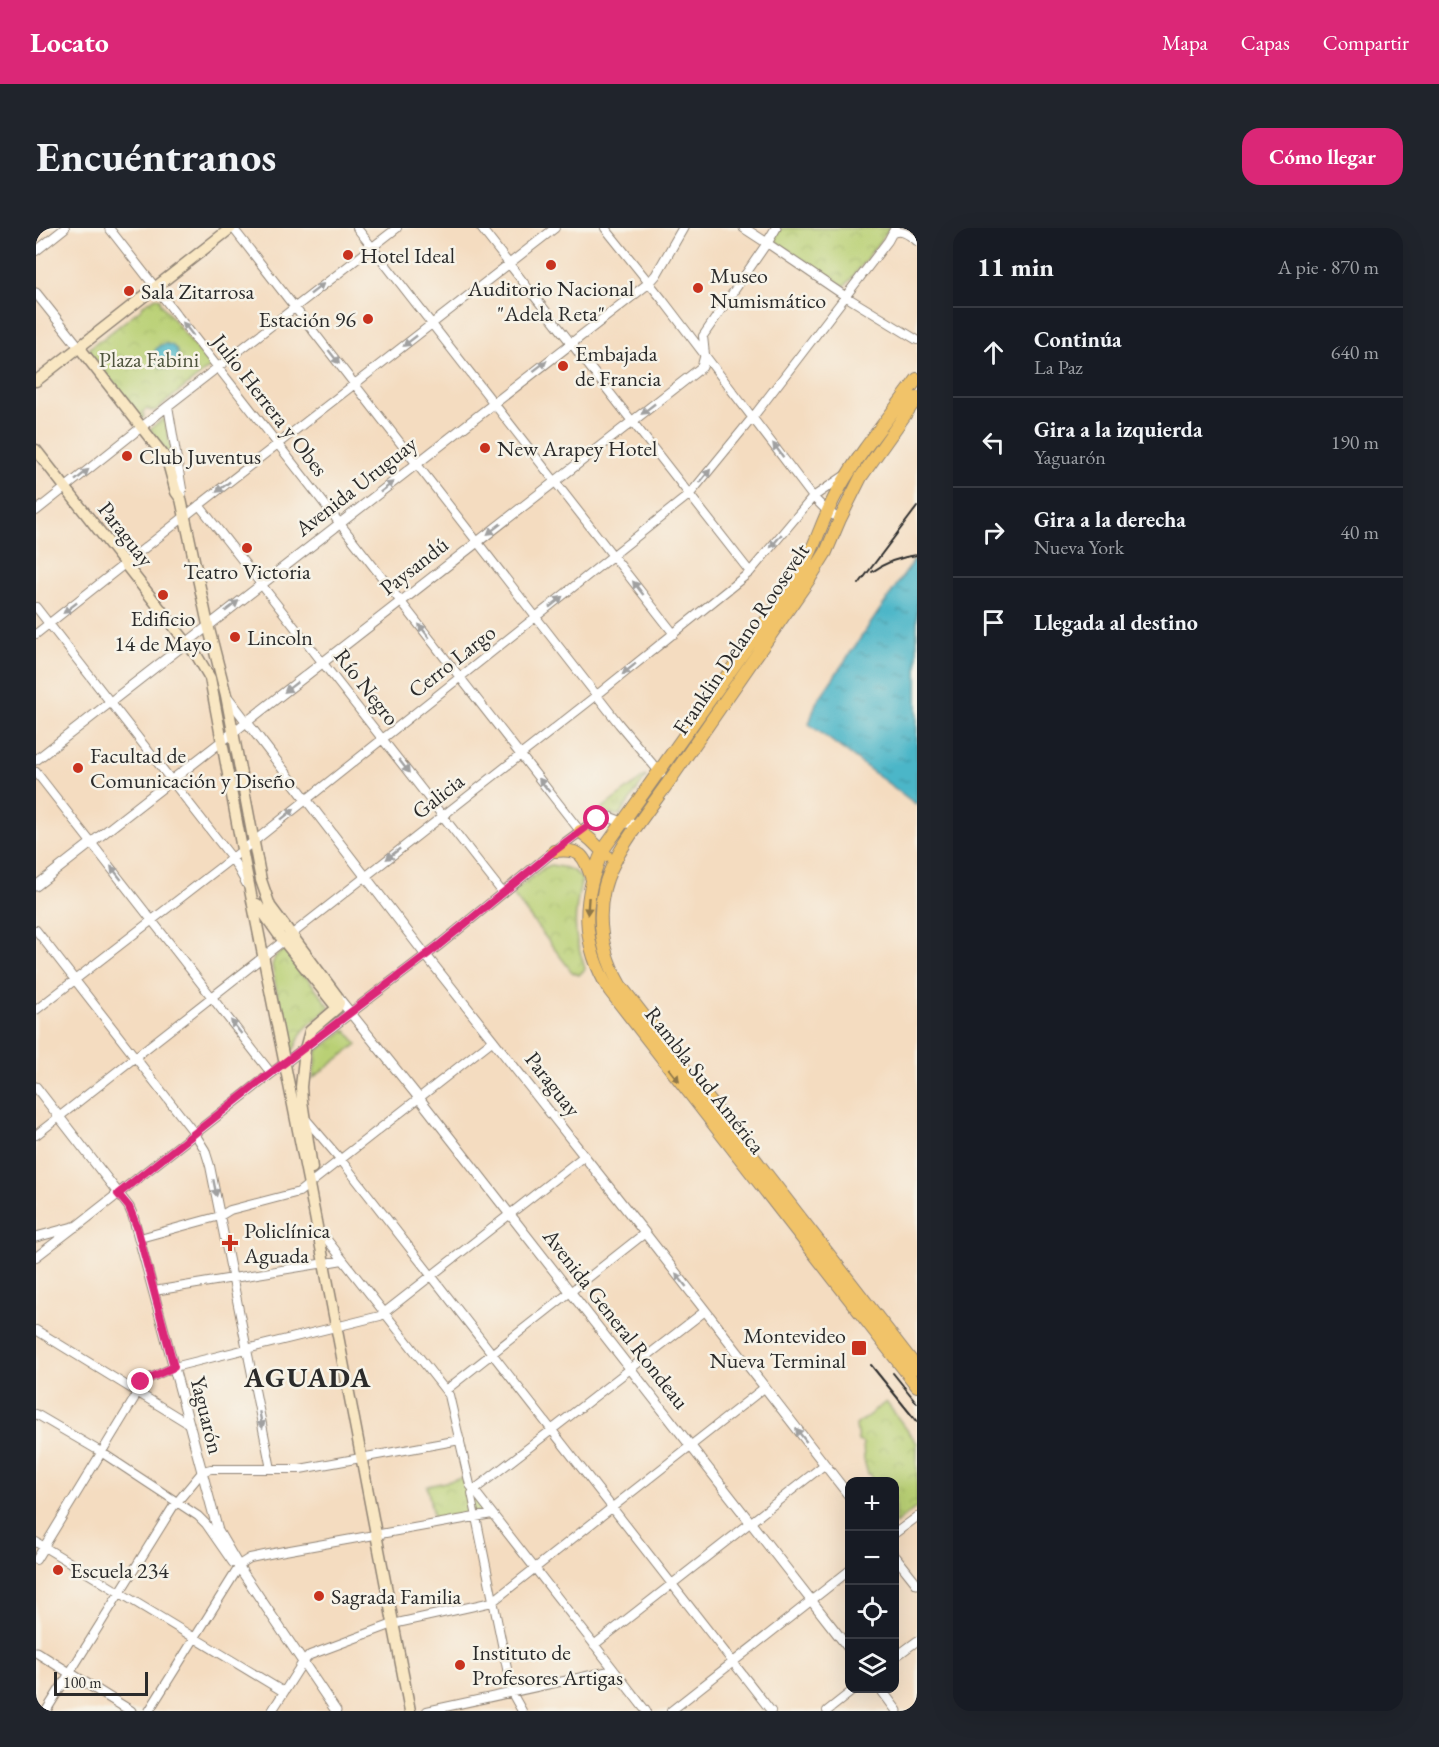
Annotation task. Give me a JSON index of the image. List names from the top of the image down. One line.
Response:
{"streets":{"main road":["Paraguay","Franklin Delano Roosevelt","Rambla Sud América","Avenida General Rondeau"],"street":["Julio Herrera y Obes","Avenida Uruguay","Paysandú","Cerro Largo","Río Negro","Galicia","Yaguarón"]},"crossings":[["Julio Herrera y Obes","Avenida Uruguay"],["Julio Herrera y Obes","Paysandú"],["Julio Herrera y Obes","Cerro Largo"],["Julio Herrera y Obes","Galicia"],["Avenida Uruguay","Paraguay"],["Avenida Uruguay","Río Negro"],["Avenida Uruguay","Avenida General Rondeau"],["Paraguay","Paysandú"],["Paraguay","Cerro Largo"],["Paraguay","Galicia"],["Paraguay","Avenida General Rondeau"],["Paysandú","Río Negro"],["Paysandú","Avenida General Rondeau"],["Franklin Delano Roosevelt","Galicia"],["Franklin Delano Roosevelt","Rambla Sud América"],["Cerro Largo","Río Negro"],["Cerro Largo","Avenida General Rondeau"],["Río Negro","Galicia"],["Galicia","Avenida General Rondeau"],["Galicia","Yaguarón"]],"one_way":["Julio Herrera y Obes"],"districts":["AGUADA"],"parks":["Plaza Fabini"],"places":{"other":["Hotel Ideal","Auditorio Nacional \"Adela Reta\"","Museo Numismático","Sala Zitarrosa","Estación 96","Embajada de Francia","New Arapey Hotel","Club Juventus","Teatro Victoria","Edificio 14 de Mayo","Lincoln","Facultad de Comunicación y Diseño","Escuela 234","Sagrada Familia","Instituto de Profesores Artigas"],"health":["Policlínica Aguada"],"transit":["Montevideo Nueva Terminal"]},"scale_bar":"100 m","page":{"header":"Locato","nav":["Mapa","Capas","Compartir"],"buttons":"Cómo llegar","title":"Encuéntranos","heading":["11 min","A pie · 870 m"],"list":[["Continúa","La Paz","640 m"],["Gira a la izquierda","Yaguarón","190 m"],["Gira a la derecha","Nueva York","40 m"],"Llegada al destino"],"map_buttons":["+","−"],"scale":"100 m"}}
